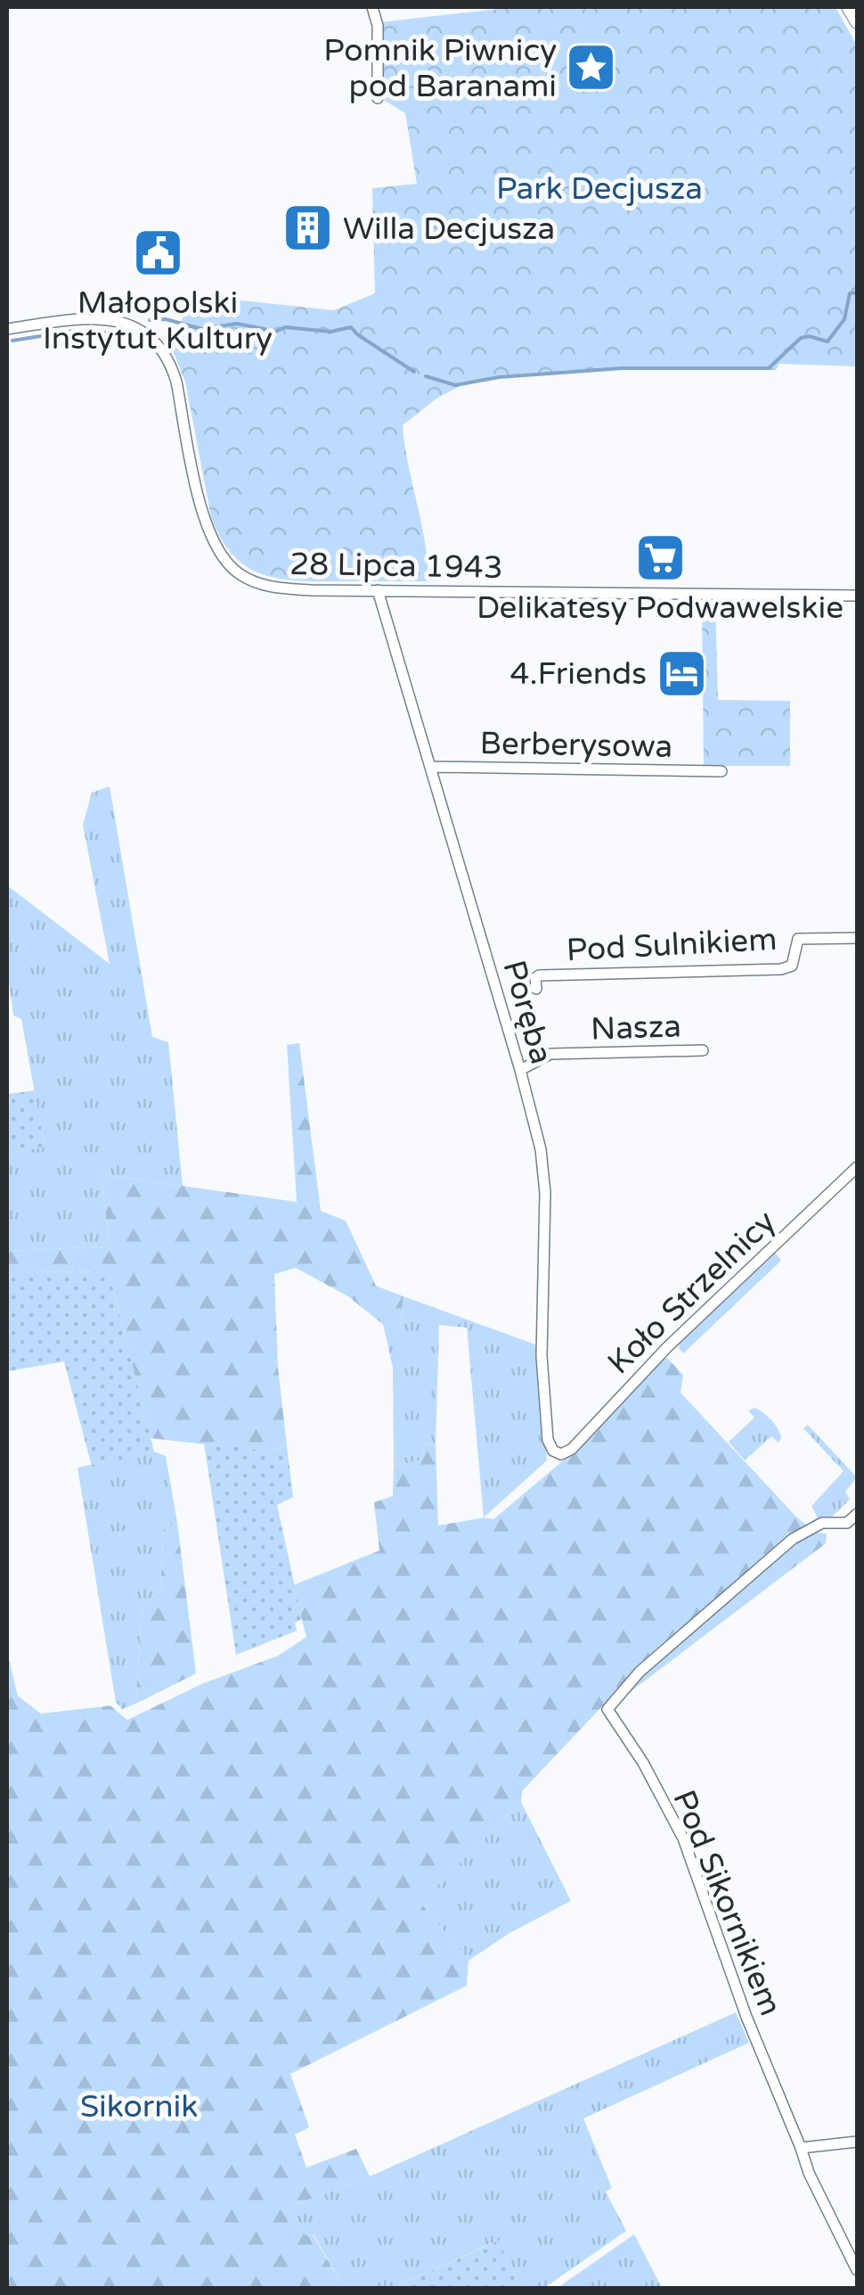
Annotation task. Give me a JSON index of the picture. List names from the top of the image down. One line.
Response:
{"streets":{"street":["28 Lipca 1943","Berberysowa","Pod Sulnikiem","Poręba","Nasza","Koło Strzelnicy","Pod Sikornikiem"]},"crossings":[["28 Lipca 1943","Poręba"],["Berberysowa","Poręba"],["Poręba","Nasza"],["Poręba","Koło Strzelnicy"]],"parks":["Park Decjusza","Sikornik"],"places":{"place":["Pomnik Piwnicy pod Baranami"],"building":["Willa Decjusza"],"public building":["Małopolski Instytut Kultury"],"supermarket":["Delikatesy Podwawelskie"],"hotel":["4.Friends"]}}
